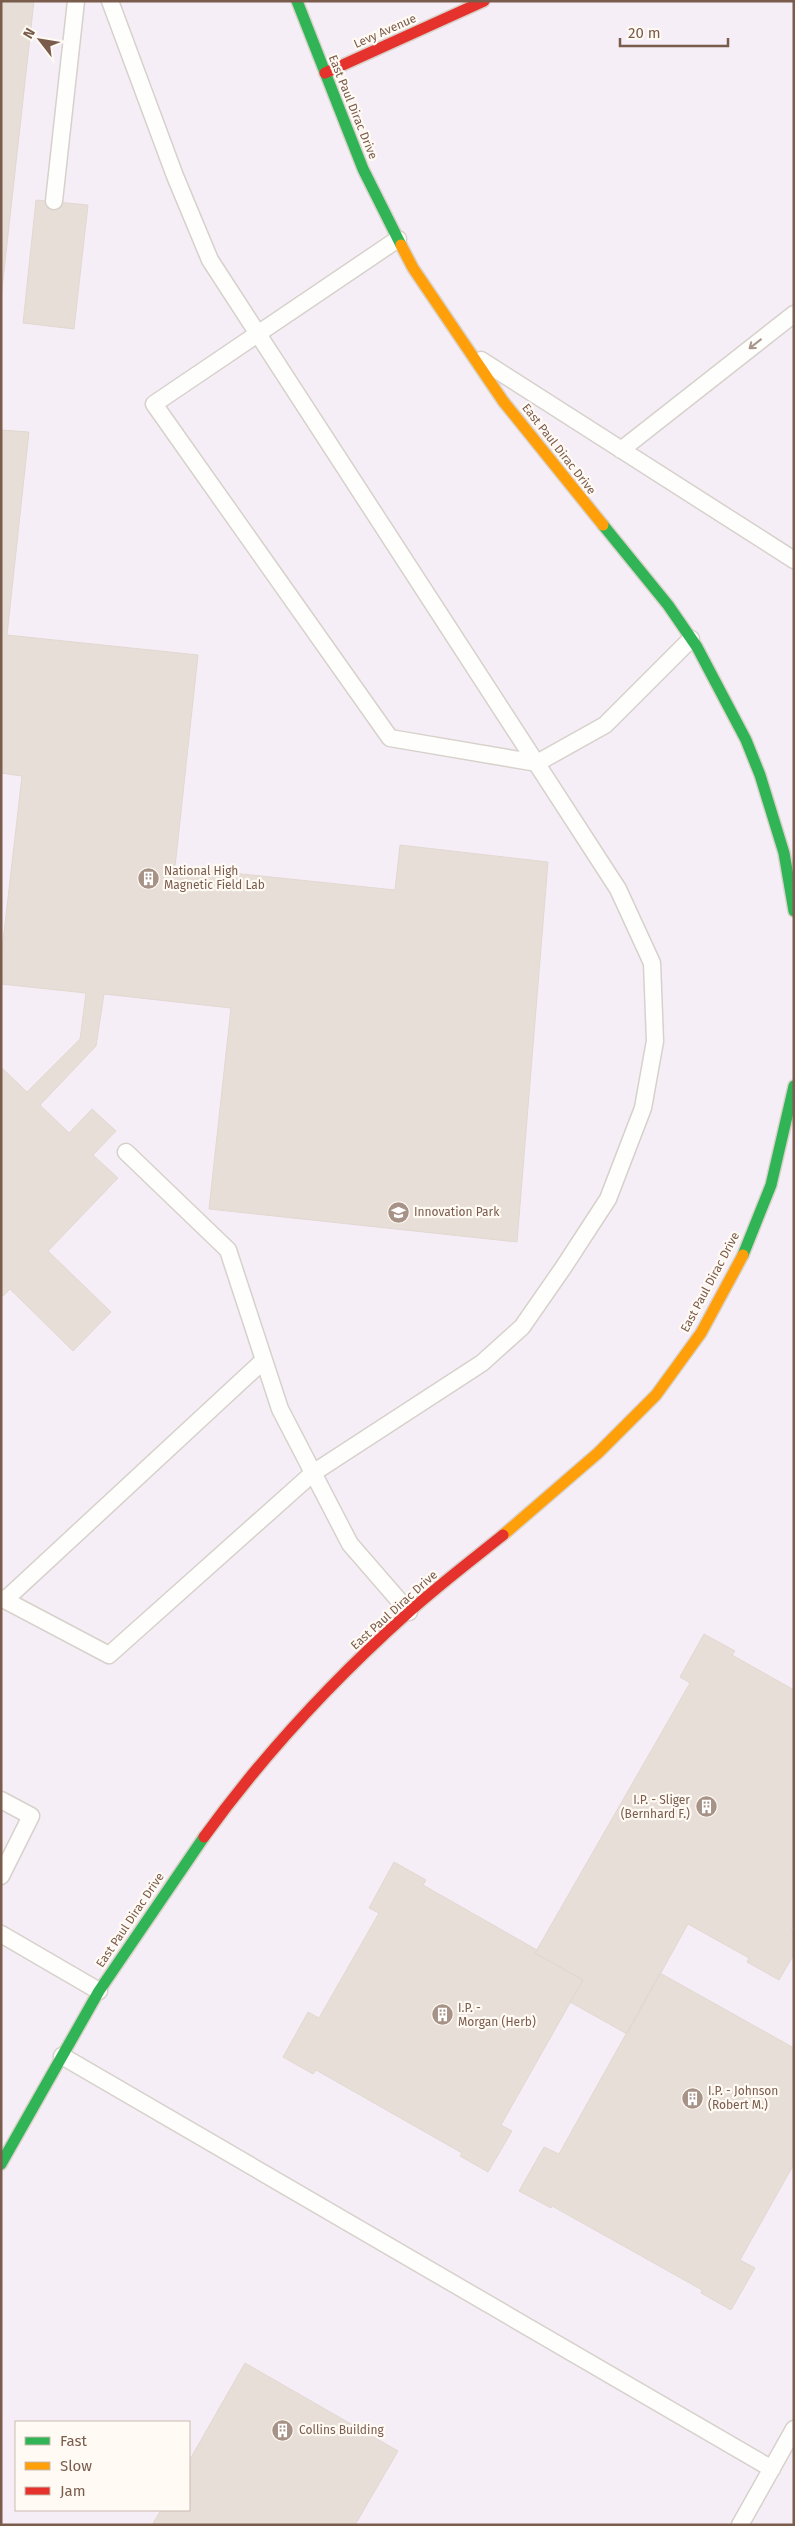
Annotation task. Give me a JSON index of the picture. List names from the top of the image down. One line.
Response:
{"streets":{"street":["Levy Avenue","East Paul Dirac Drive"]},"crossings":[["Levy Avenue","East Paul Dirac Drive"]],"places":{"building":["National High Magnetic Field Lab","I.P. - Sliger (Bernhard F.)","I.P. - Morgan (Herb)","I.P. - Johnson (Robert M.)","Collins Building"],"school or university":["Innovation Park"]},"legend":["Fast","Slow","Jam"],"scale_bar":"20 m","north":"top left"}
